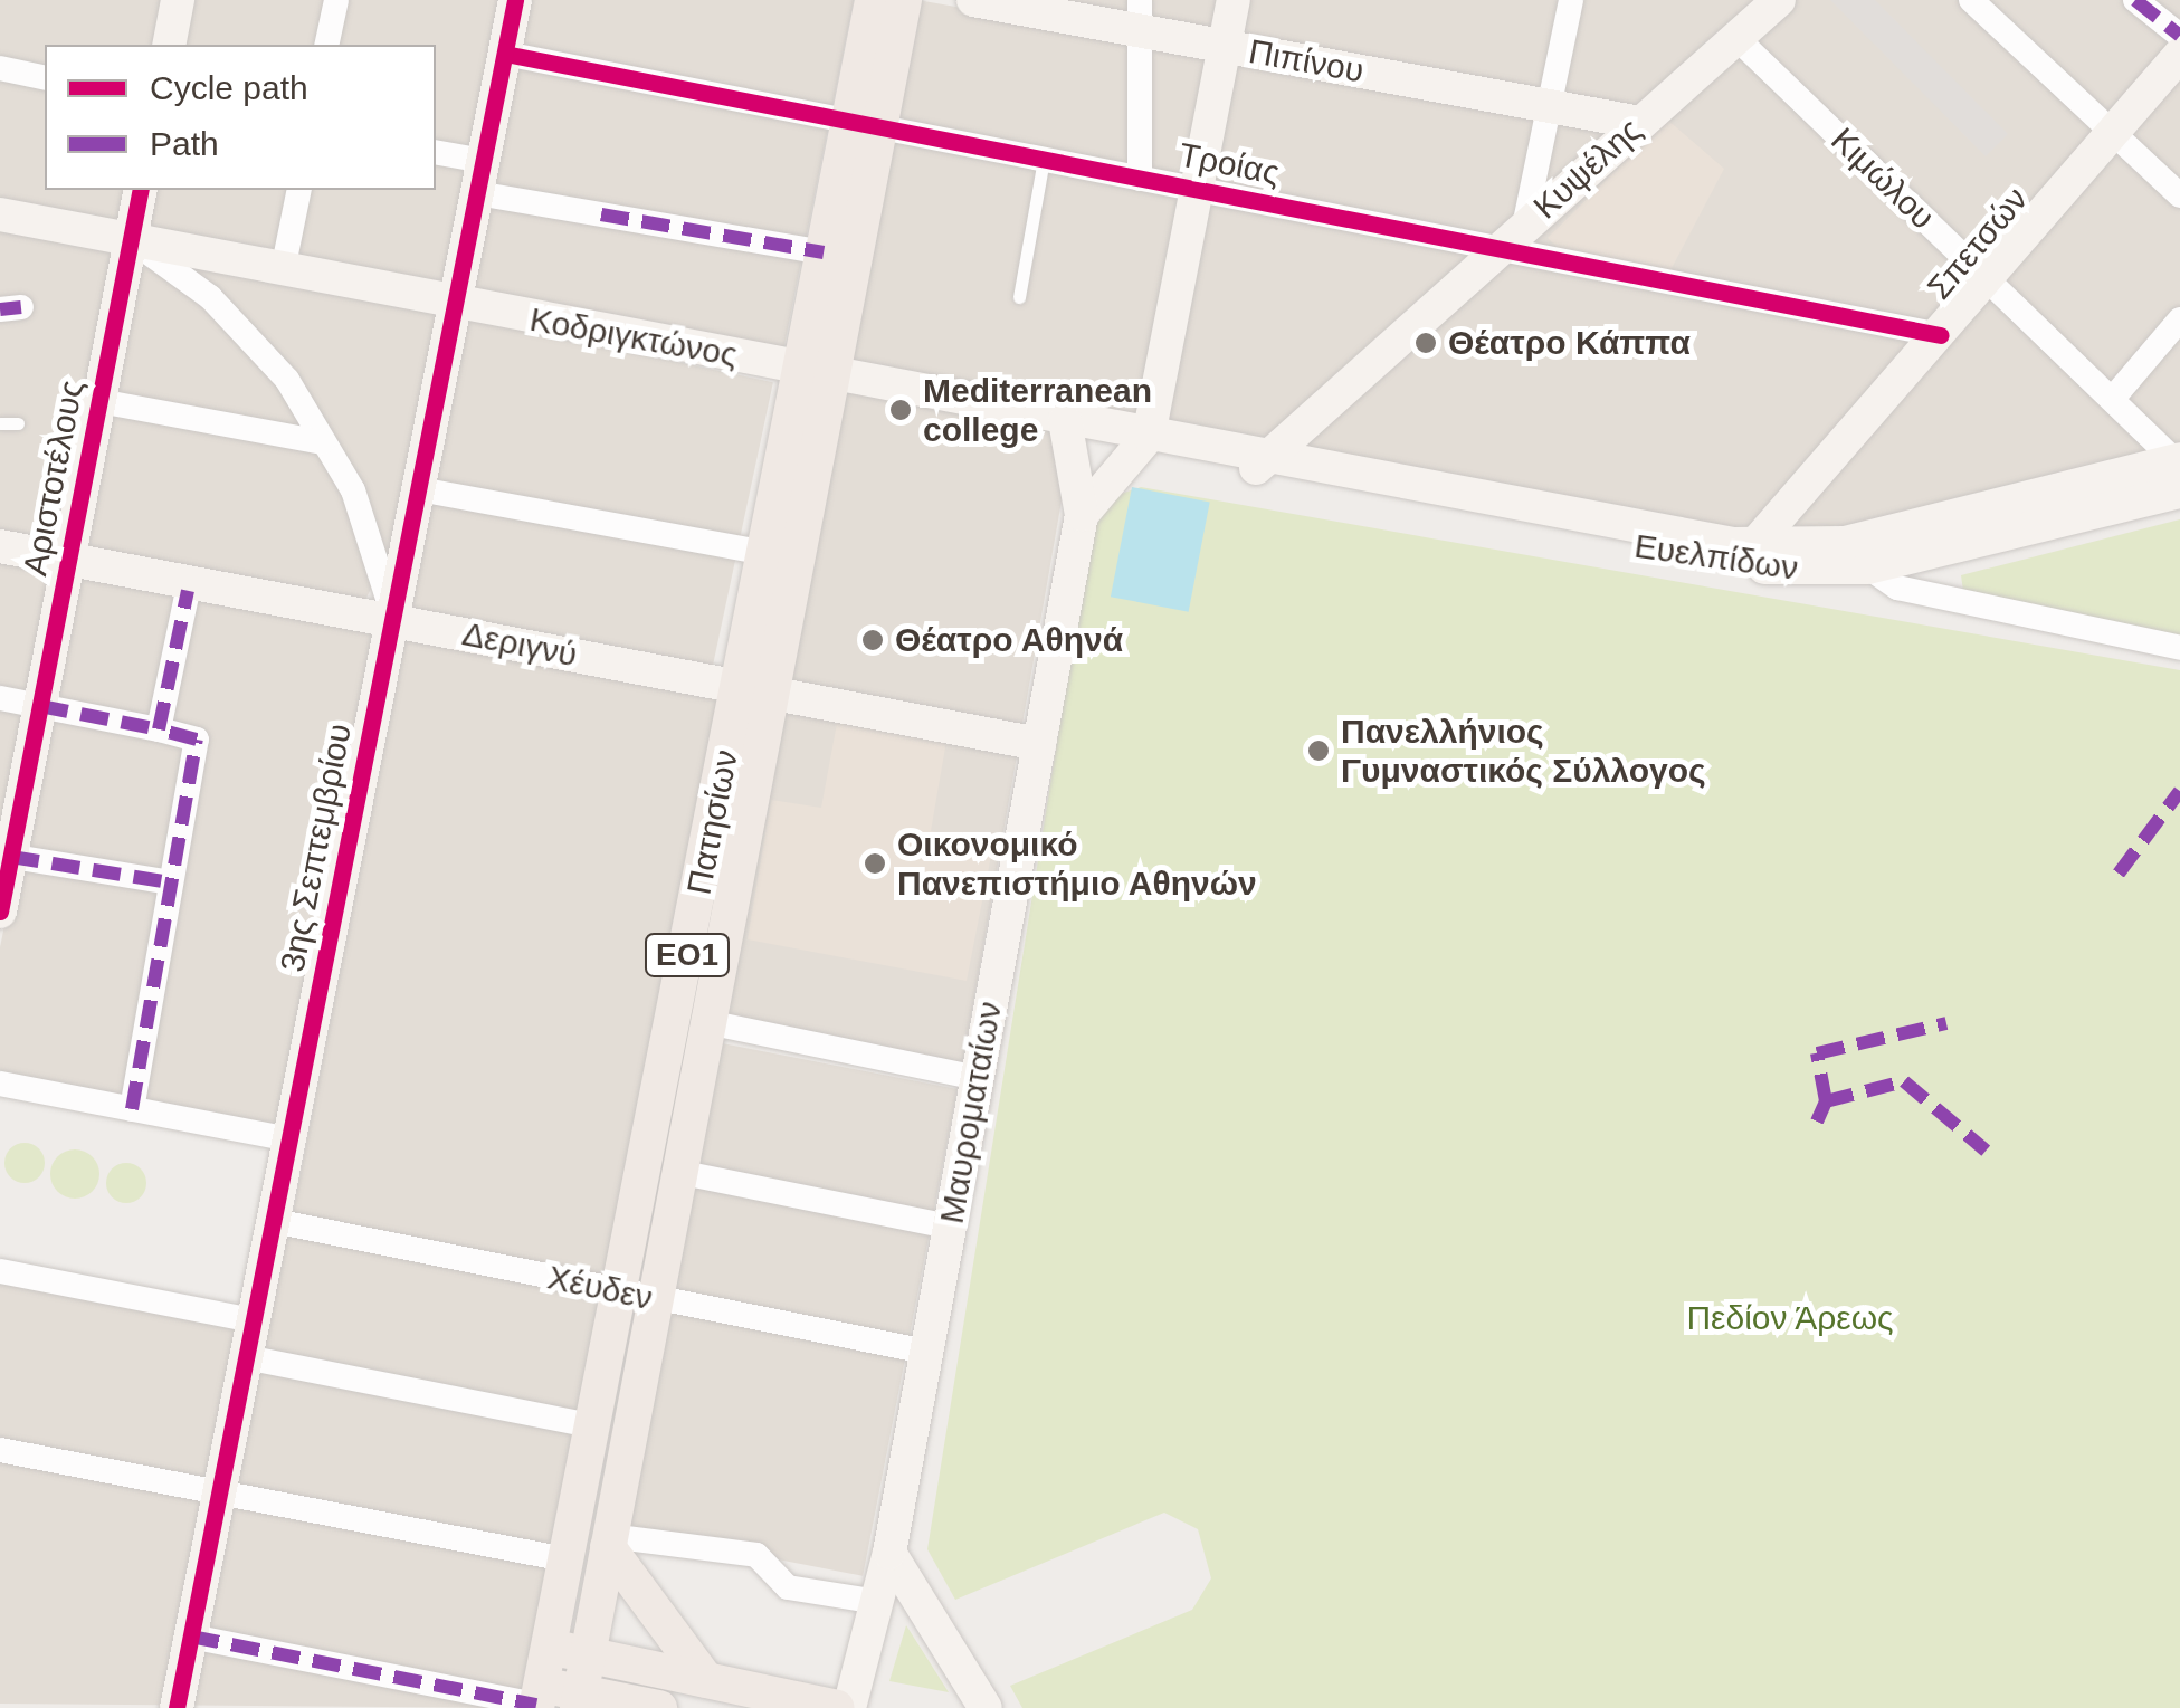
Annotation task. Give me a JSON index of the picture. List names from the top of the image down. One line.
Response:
{"streets":{"main road":["Πιπίνου","Κυψέλης","Σπετσών","Κοδριγκτώνος","Αριστοτέλους","Ευελπίδων","Δεριγνύ","Πατησίων","3ης Σεπτεμβρίου","ΕΟ1","Μαυροματαίων"],"street":["Τροίας","Κιμώλου","Χέυδεν"]},"crossings":[["Πιπίνου","Κυψέλης"],["Τροίας","Κυψέλης"],["Τροίας","Σπετσών"],["Τροίας","Πατησίων"],["Τροίας","3ης Σεπτεμβρίου"],["Κυψέλης","Κιμώλου"],["Κυψέλης","Κοδριγκτώνος"],["Κυψέλης","Ευελπίδων"],["Κιμώλου","Σπετσών"],["Κιμώλου","Ευελπίδων"],["Σπετσών","Ευελπίδων"],["Κοδριγκτώνος","Αριστοτέλους"],["Κοδριγκτώνος","Ευελπίδων"],["Κοδριγκτώνος","Πατησίων"],["Κοδριγκτώνος","3ης Σεπτεμβρίου"],["Κοδριγκτώνος","Μαυροματαίων"],["Αριστοτέλους","Δεριγνύ"],["Δεριγνύ","Πατησίων"],["Δεριγνύ","3ης Σεπτεμβρίου"],["Δεριγνύ","Μαυροματαίων"],["Πατησίων","Χέυδεν"],["3ης Σεπτεμβρίου","Χέυδεν"],["Μαυροματαίων","Χέυδεν"]],"parks":["Πεδίον Άρεως"],"places":["Θέατρο Κάππα","Mediterranean college","Θέατρο Αθηνά","Πανελλήνιος Γυμναστικός Σύλλογος","Οικονομικό Πανεπιστήμιο Αθηνών"],"legend":["Cycle path","Path"]}
